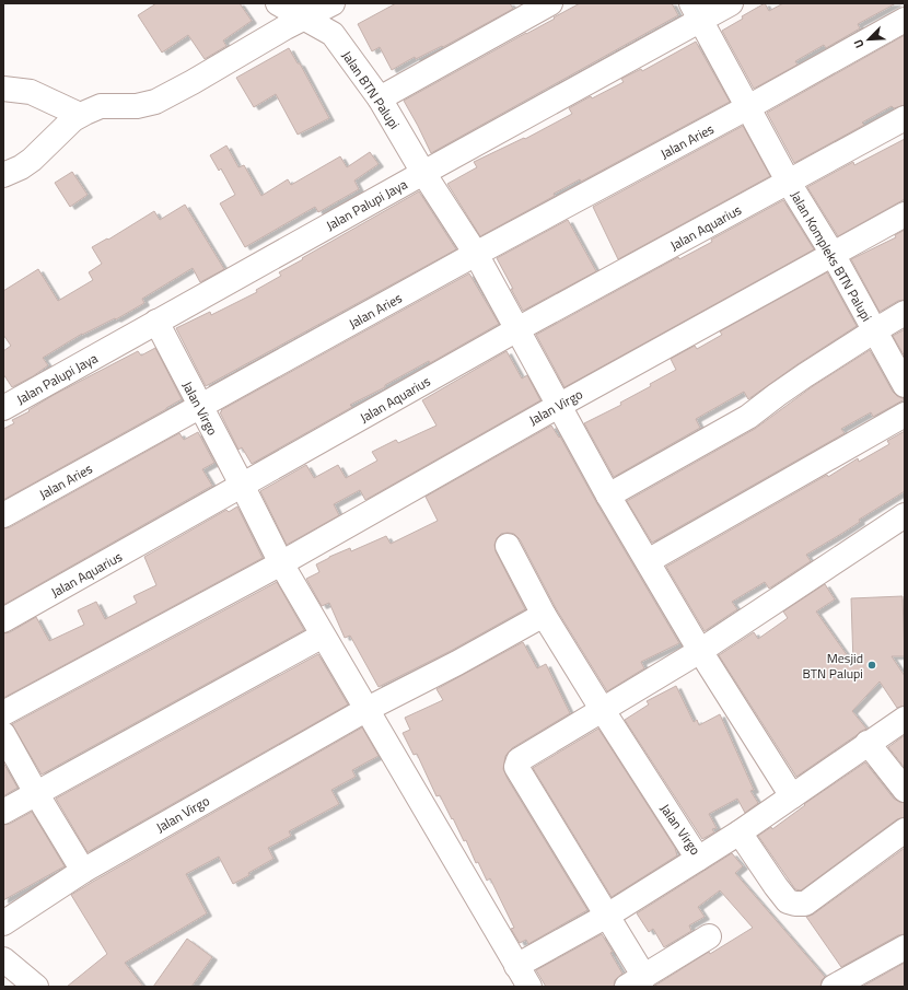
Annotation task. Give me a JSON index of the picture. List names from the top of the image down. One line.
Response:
{"streets":{"street":["Jalan BTN Palupi","Jalan Aries","Jalan Palupi Jaya","Jalan Aquarius","Jalan Kompleks BTN Palupi","Jalan Virgo"]},"crossings":[["Jalan BTN Palupi","Jalan Aries"],["Jalan BTN Palupi","Jalan Palupi Jaya"],["Jalan BTN Palupi","Jalan Aquarius"],["Jalan BTN Palupi","Jalan Virgo"],["Jalan Aries","Jalan Kompleks BTN Palupi"],["Jalan Aries","Jalan Virgo"],["Jalan Palupi Jaya","Jalan Kompleks BTN Palupi"],["Jalan Palupi Jaya","Jalan Virgo"],["Jalan Aquarius","Jalan Kompleks BTN Palupi"],["Jalan Aquarius","Jalan Virgo"],["Jalan Kompleks BTN Palupi","Jalan Virgo"]],"places":["Mesjid BTN Palupi"],"north":"bottom left"}
